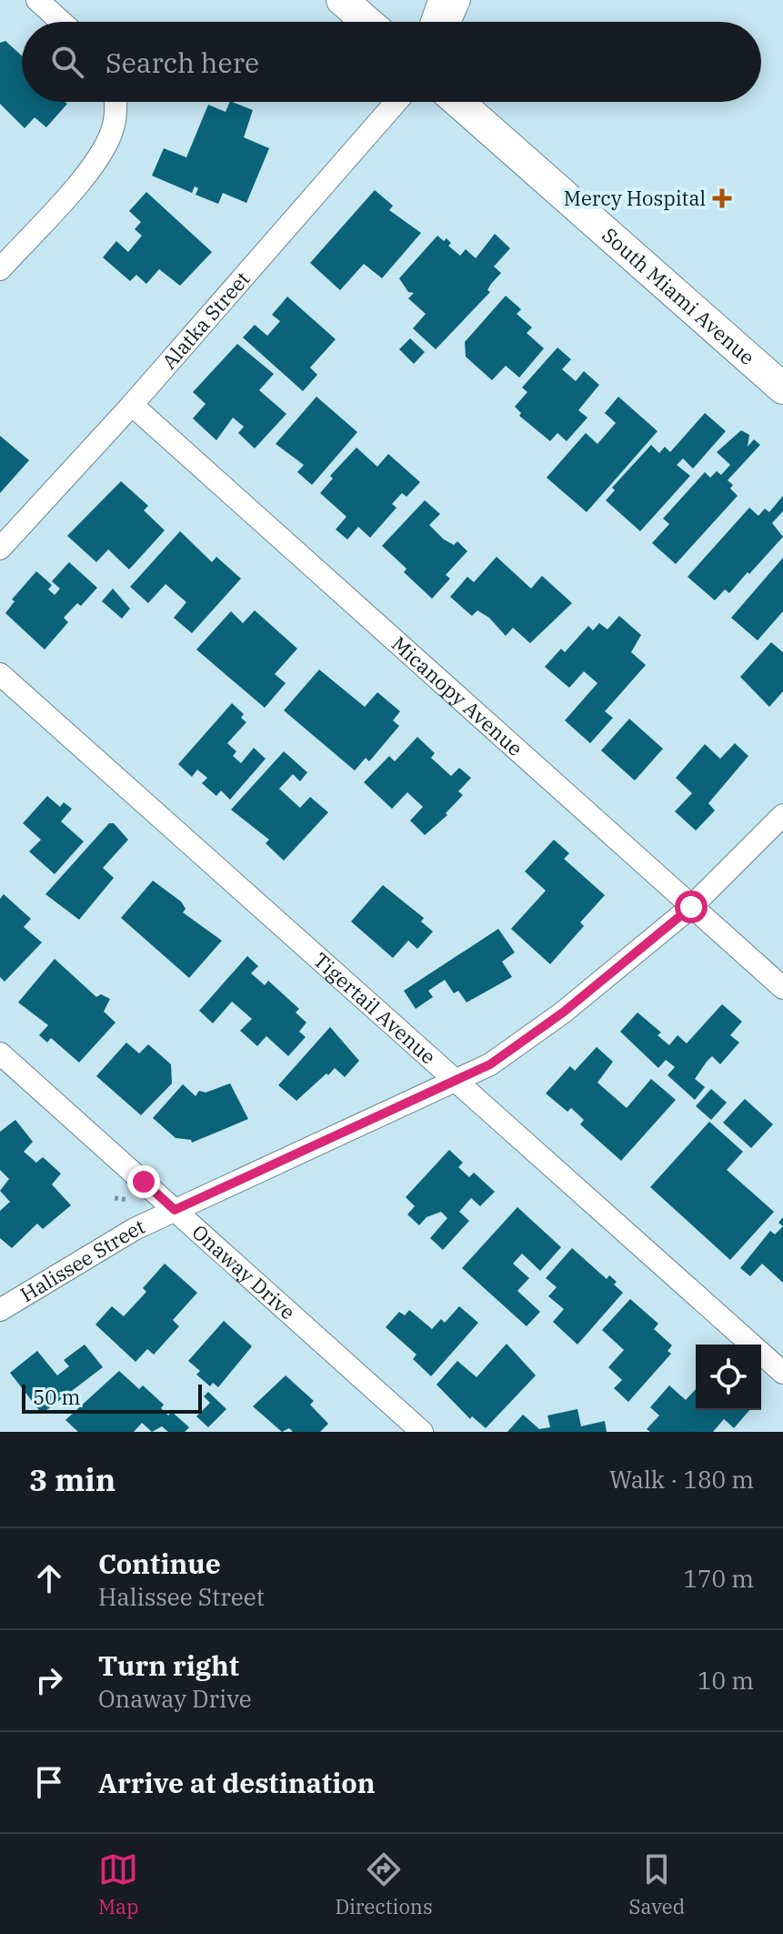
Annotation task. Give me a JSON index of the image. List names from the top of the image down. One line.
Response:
{"streets":{"main road":["South Miami Avenue"],"street":["Alatka Street","Micanopy Avenue","Tigertail Avenue","Halissee Street","Onaway Drive"]},"crossings":[["Alatka Street","Micanopy Avenue"],["Micanopy Avenue","Halissee Street"],["Tigertail Avenue","Halissee Street"],["Halissee Street","Onaway Drive"]],"places":{"health":["Mercy Hospital"]},"scale_bar":"50 m","page":{"search":"Search here","scale":"50 m","heading":["3 min","Walk · 180 m"],"list":[["Continue","Halissee Street","170 m"],["Turn right","Onaway Drive","10 m"],"Arrive at destination"],"nav":["Map","Directions","Saved"]}}
